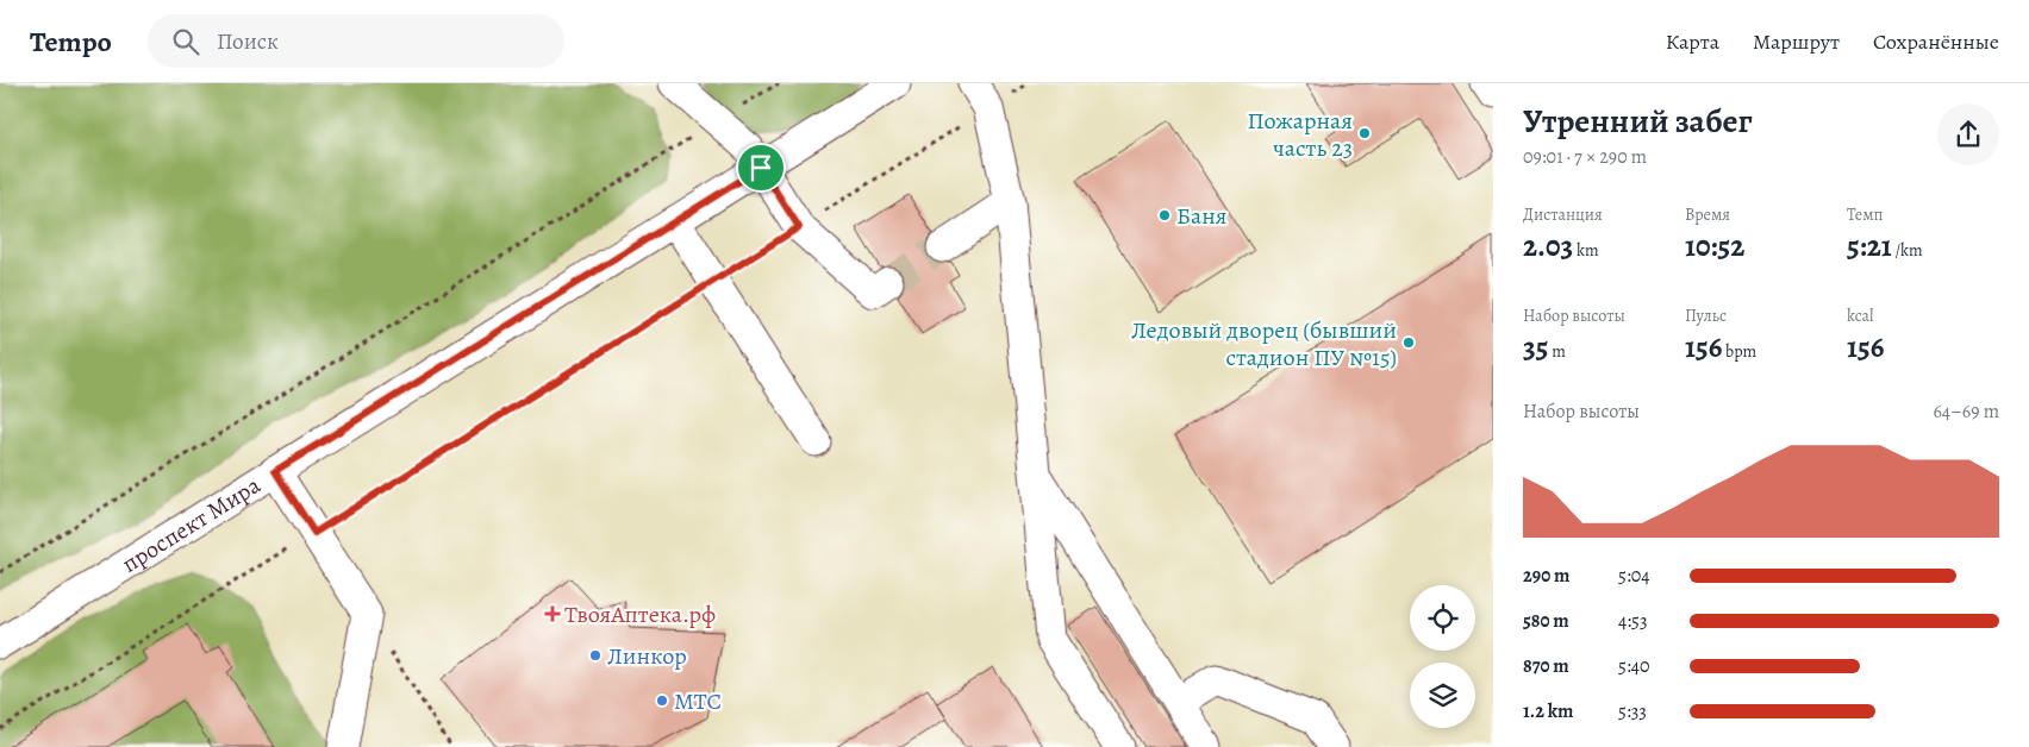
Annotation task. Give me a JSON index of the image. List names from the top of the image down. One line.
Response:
{"streets":{"street":["проспект Мира"]},"places":{"other":["Пожарная часть 23","Баня","Ледовый дворец (бывший cтадион ПУ №15)","Линкор","МТС"],"health":["ТвояАптека.рф"]},"page":{"header":"Tempo","search":"Поиск","nav":["Карта","Маршрут","Сохранённые"],"heading":["Утренний забег","09:01 · 7 × 290 m"],"stats":[["Дистанция","2.03 km"],["Время","10:52"],["Темп","5:21 /km"],["Набор высоты","35 m"],["Пульс","156 bpm"],["kcal","156"]],"chart":["Набор высоты","64–69 m"],"list":[{"name":"290 m","note":"5:04"},{"name":"580 m","note":"4:53"},{"name":"870 m","note":"5:40"},{"name":"1.2 km","note":"5:33"}]}}
